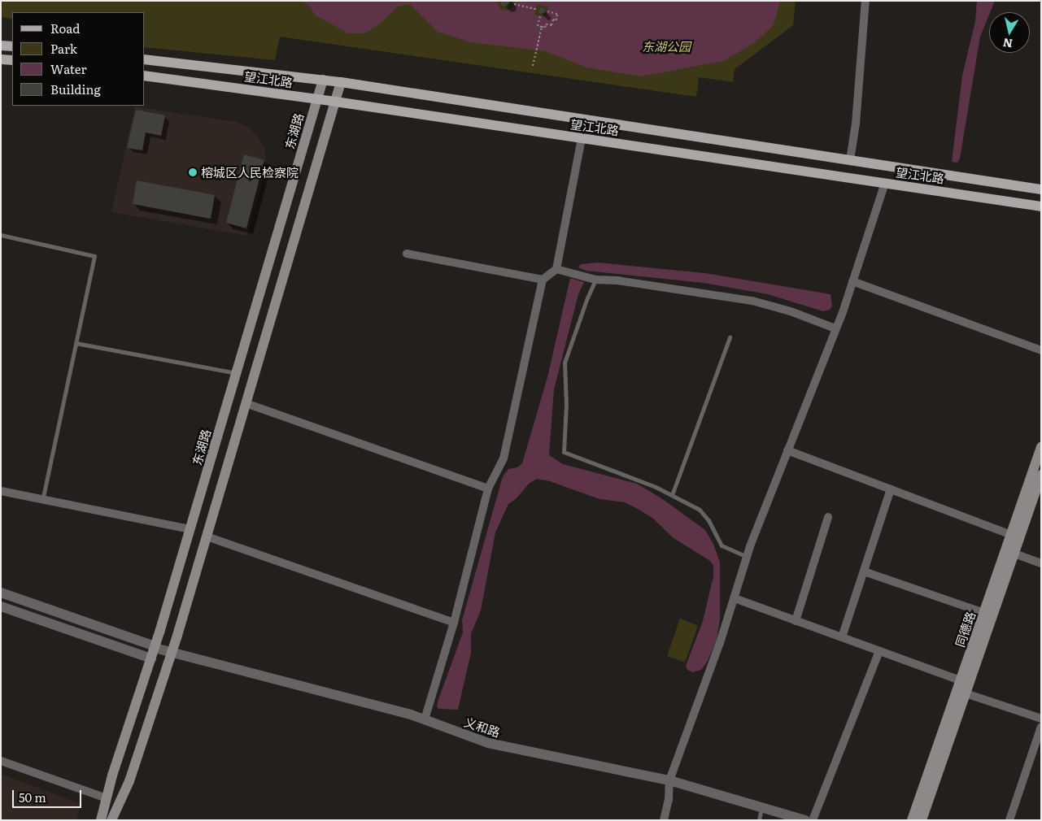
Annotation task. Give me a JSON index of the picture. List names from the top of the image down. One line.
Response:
{"streets":{"main road":["望江北路","东湖路","同德路"],"street":["义和路"]},"crossings":[["望江北路","东湖路"],["东湖路","义和路"]],"parks":["东湖公园"],"places":["榕城区人民检察院"],"legend":["Road","Park","Water","Building"],"scale_bar":"50 m","north":"bottom"}
